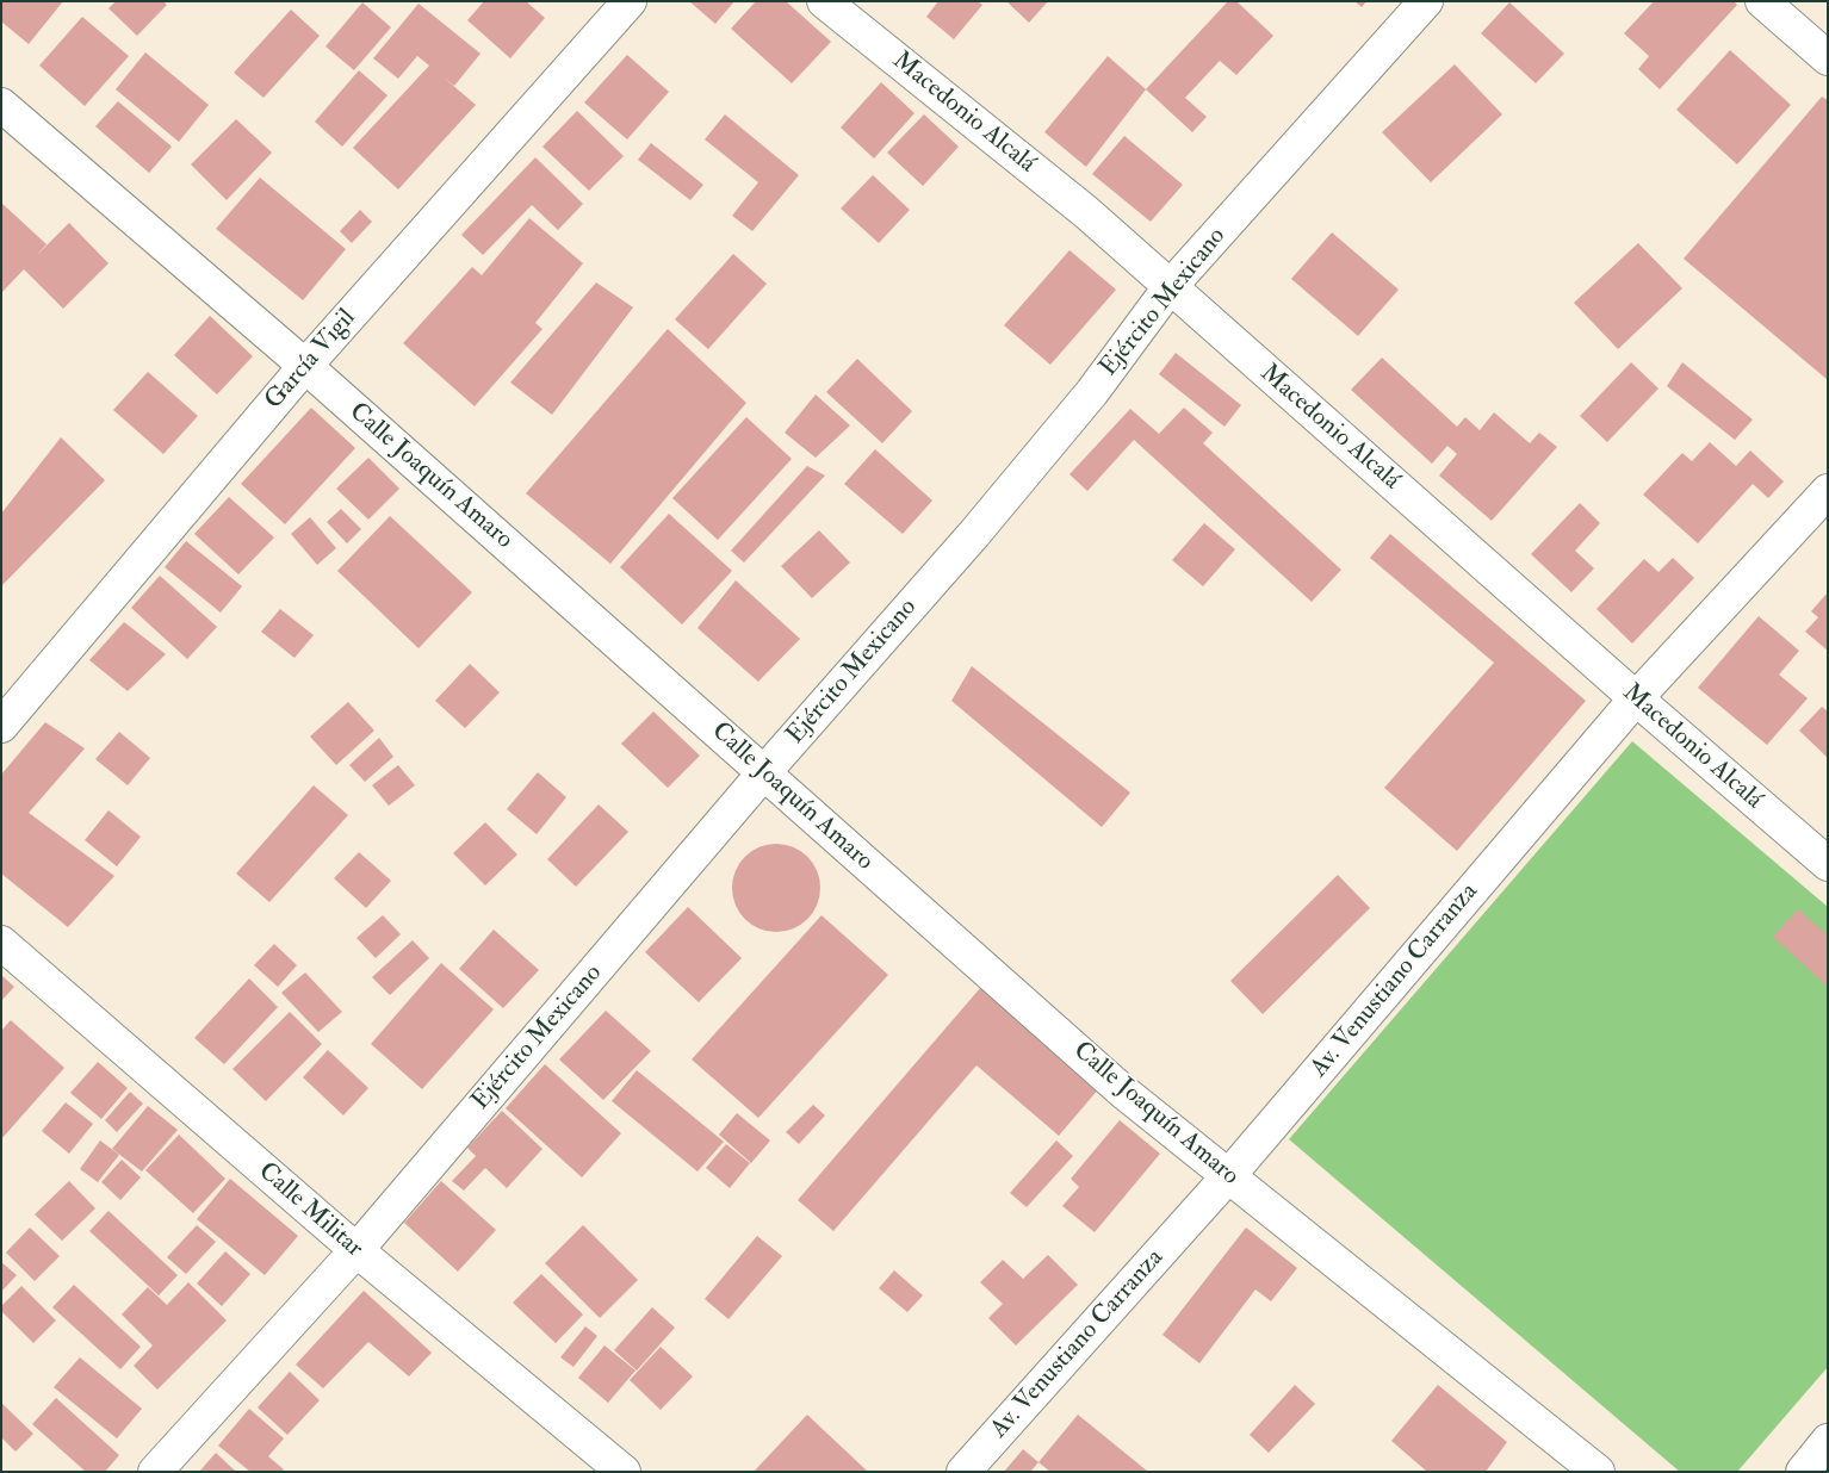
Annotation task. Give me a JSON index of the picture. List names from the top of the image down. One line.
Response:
{"streets":{"street":["Macedonio Alcalá","Ejército Mexicano","García Vigil","Calle Joaquín Amaro","Av. Venustiano Carranza","Calle Militar"]},"crossings":[["Macedonio Alcalá","Ejército Mexicano"],["Macedonio Alcalá","Av. Venustiano Carranza"],["Ejército Mexicano","Calle Joaquín Amaro"],["Ejército Mexicano","Calle Militar"],["García Vigil","Calle Joaquín Amaro"],["Calle Joaquín Amaro","Av. Venustiano Carranza"]]}
